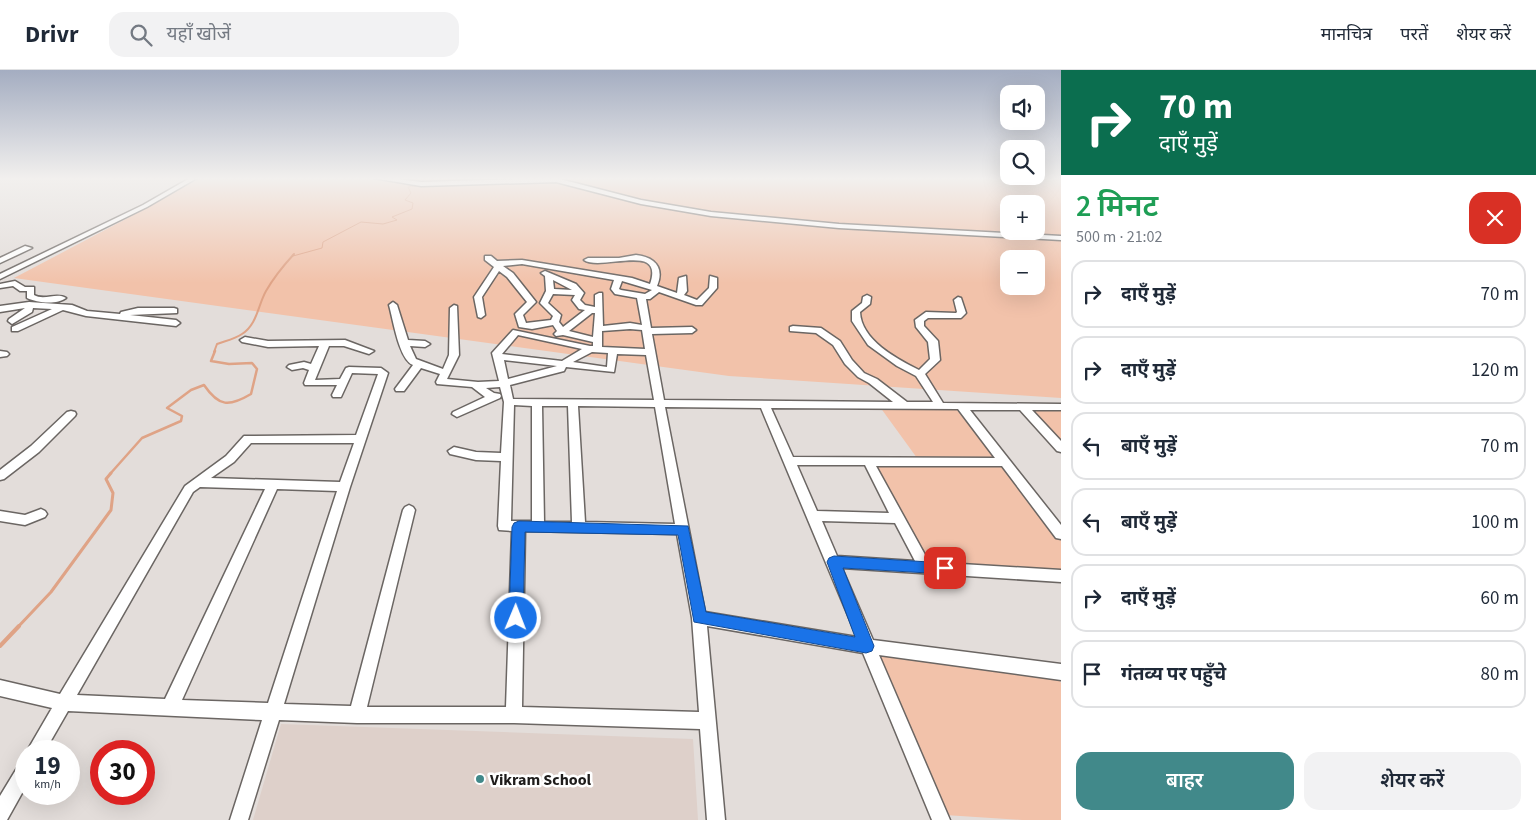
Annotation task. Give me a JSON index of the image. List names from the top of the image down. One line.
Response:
{"places":["Vikram School"],"page":{"header":"Drivr","search":"यहाँ खोजें","nav":["मानचित्र","परतें","शेयर करें"],"turn":["70 m","दाएँ मुड़ें"],"map_buttons":["+","−"],"heading":["2 मिनट","500 m · 21:02"],"list":[{"name":"दाएँ मुड़ें","value":"70 m"},{"name":"दाएँ मुड़ें","value":"120 m"},{"name":"बाएँ मुड़ें","value":"70 m"},{"name":"बाएँ मुड़ें","value":"100 m"},{"name":"दाएँ मुड़ें","value":"60 m"},{"name":"गंतव्य पर पहुँचे","value":"80 m"}],"speed":"19 km/h","limit":"30","buttons":["बाहर","शेयर करें"]}}
